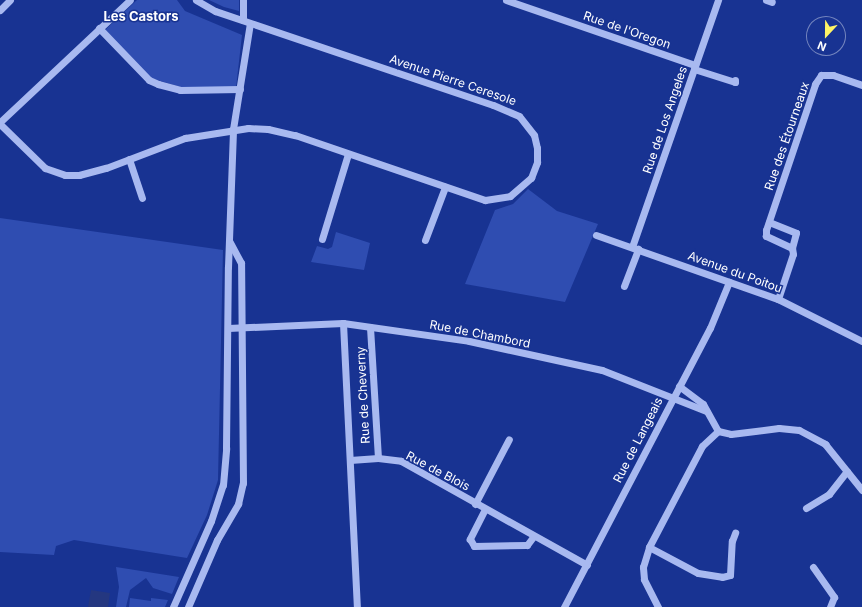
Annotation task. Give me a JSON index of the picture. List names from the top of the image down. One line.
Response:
{"streets":{"street":["Rue de l'Oregon","Avenue Pierre Ceresole","Rue de Los Angeles","Rue des Étourneaux","Avenue du Poitou","Rue de Chambord","Rue de Cheverny","Rue de Langeais","Rue de Blois"]},"crossings":[["Rue de l'Oregon","Rue de Los Angeles"],["Rue de Los Angeles","Avenue du Poitou"],["Avenue du Poitou","Rue de Langeais"],["Rue de Chambord","Rue de Cheverny"],["Rue de Chambord","Rue de Langeais"],["Rue de Cheverny","Rue de Blois"],["Rue de Langeais","Rue de Blois"]],"districts":["Les Castors"],"north":"bottom"}
